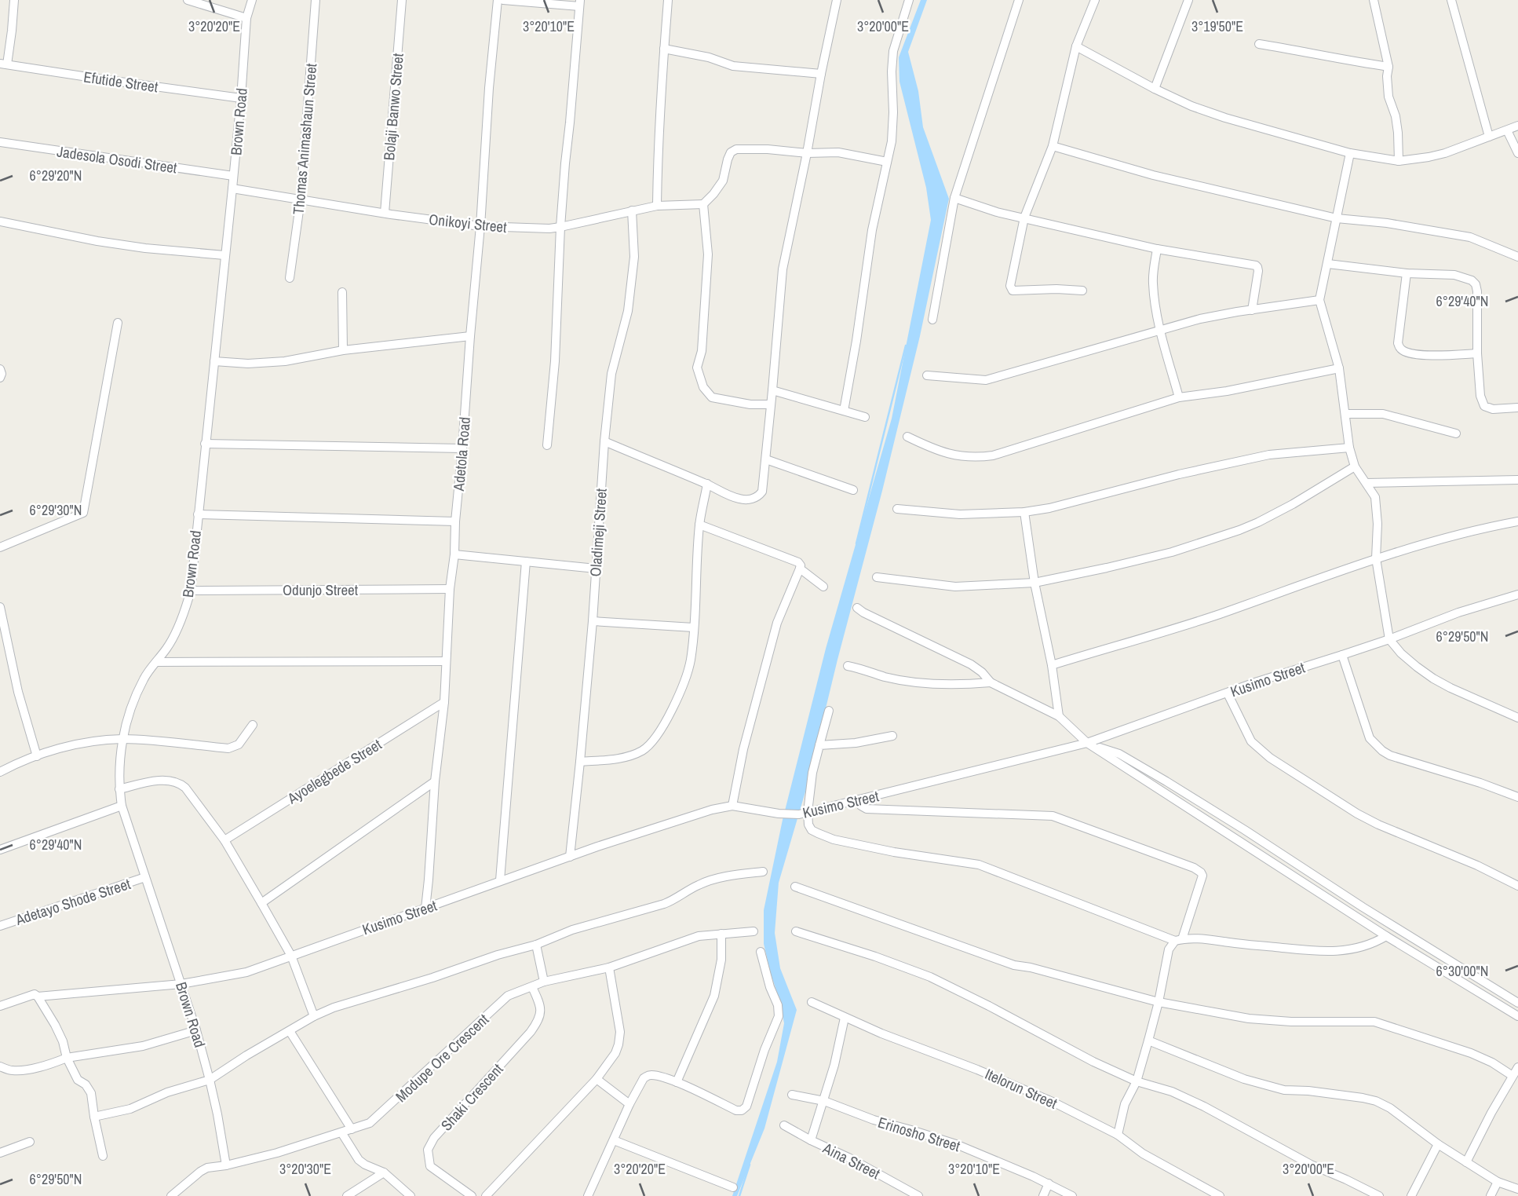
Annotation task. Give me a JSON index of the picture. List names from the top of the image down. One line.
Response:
{"streets":{"street":["Efutide Street","Bolaji Banwo Street","Brown Road","Thomas Animashaun Street","Jadesola Osodi Street","Onikoyi Street","Adetola Road","Oladimeji Street","Odunjo Street","Kusimo Street","Ayoelegbede Street","Adetayo Shode Street","Modupe Ore Crescent","Itelorun Street","Shaki Crescent","Erinosho Street","Aina Street"]},"crossings":[["Efutide Street","Brown Road"],["Bolaji Banwo Street","Onikoyi Street"],["Brown Road","Jadesola Osodi Street"],["Brown Road","Onikoyi Street"],["Brown Road","Odunjo Street"],["Brown Road","Kusimo Street"],["Brown Road","Adetayo Shode Street"],["Brown Road","Modupe Ore Crescent"],["Thomas Animashaun Street","Onikoyi Street"],["Onikoyi Street","Adetola Road"],["Onikoyi Street","Oladimeji Street"],["Adetola Road","Odunjo Street"],["Adetola Road","Kusimo Street"],["Adetola Road","Ayoelegbede Street"],["Oladimeji Street","Kusimo Street"],["Modupe Ore Crescent","Shaki Crescent"]],"coordinates":["3°20'20\"E","3°20'10\"E","3°20'00\"E","3°19'50\"E","6°29'20\"N","6°29'40\"N","6°29'30\"N","6°29'50\"N","6°30'00\"N","3°20'30\"E"]}
